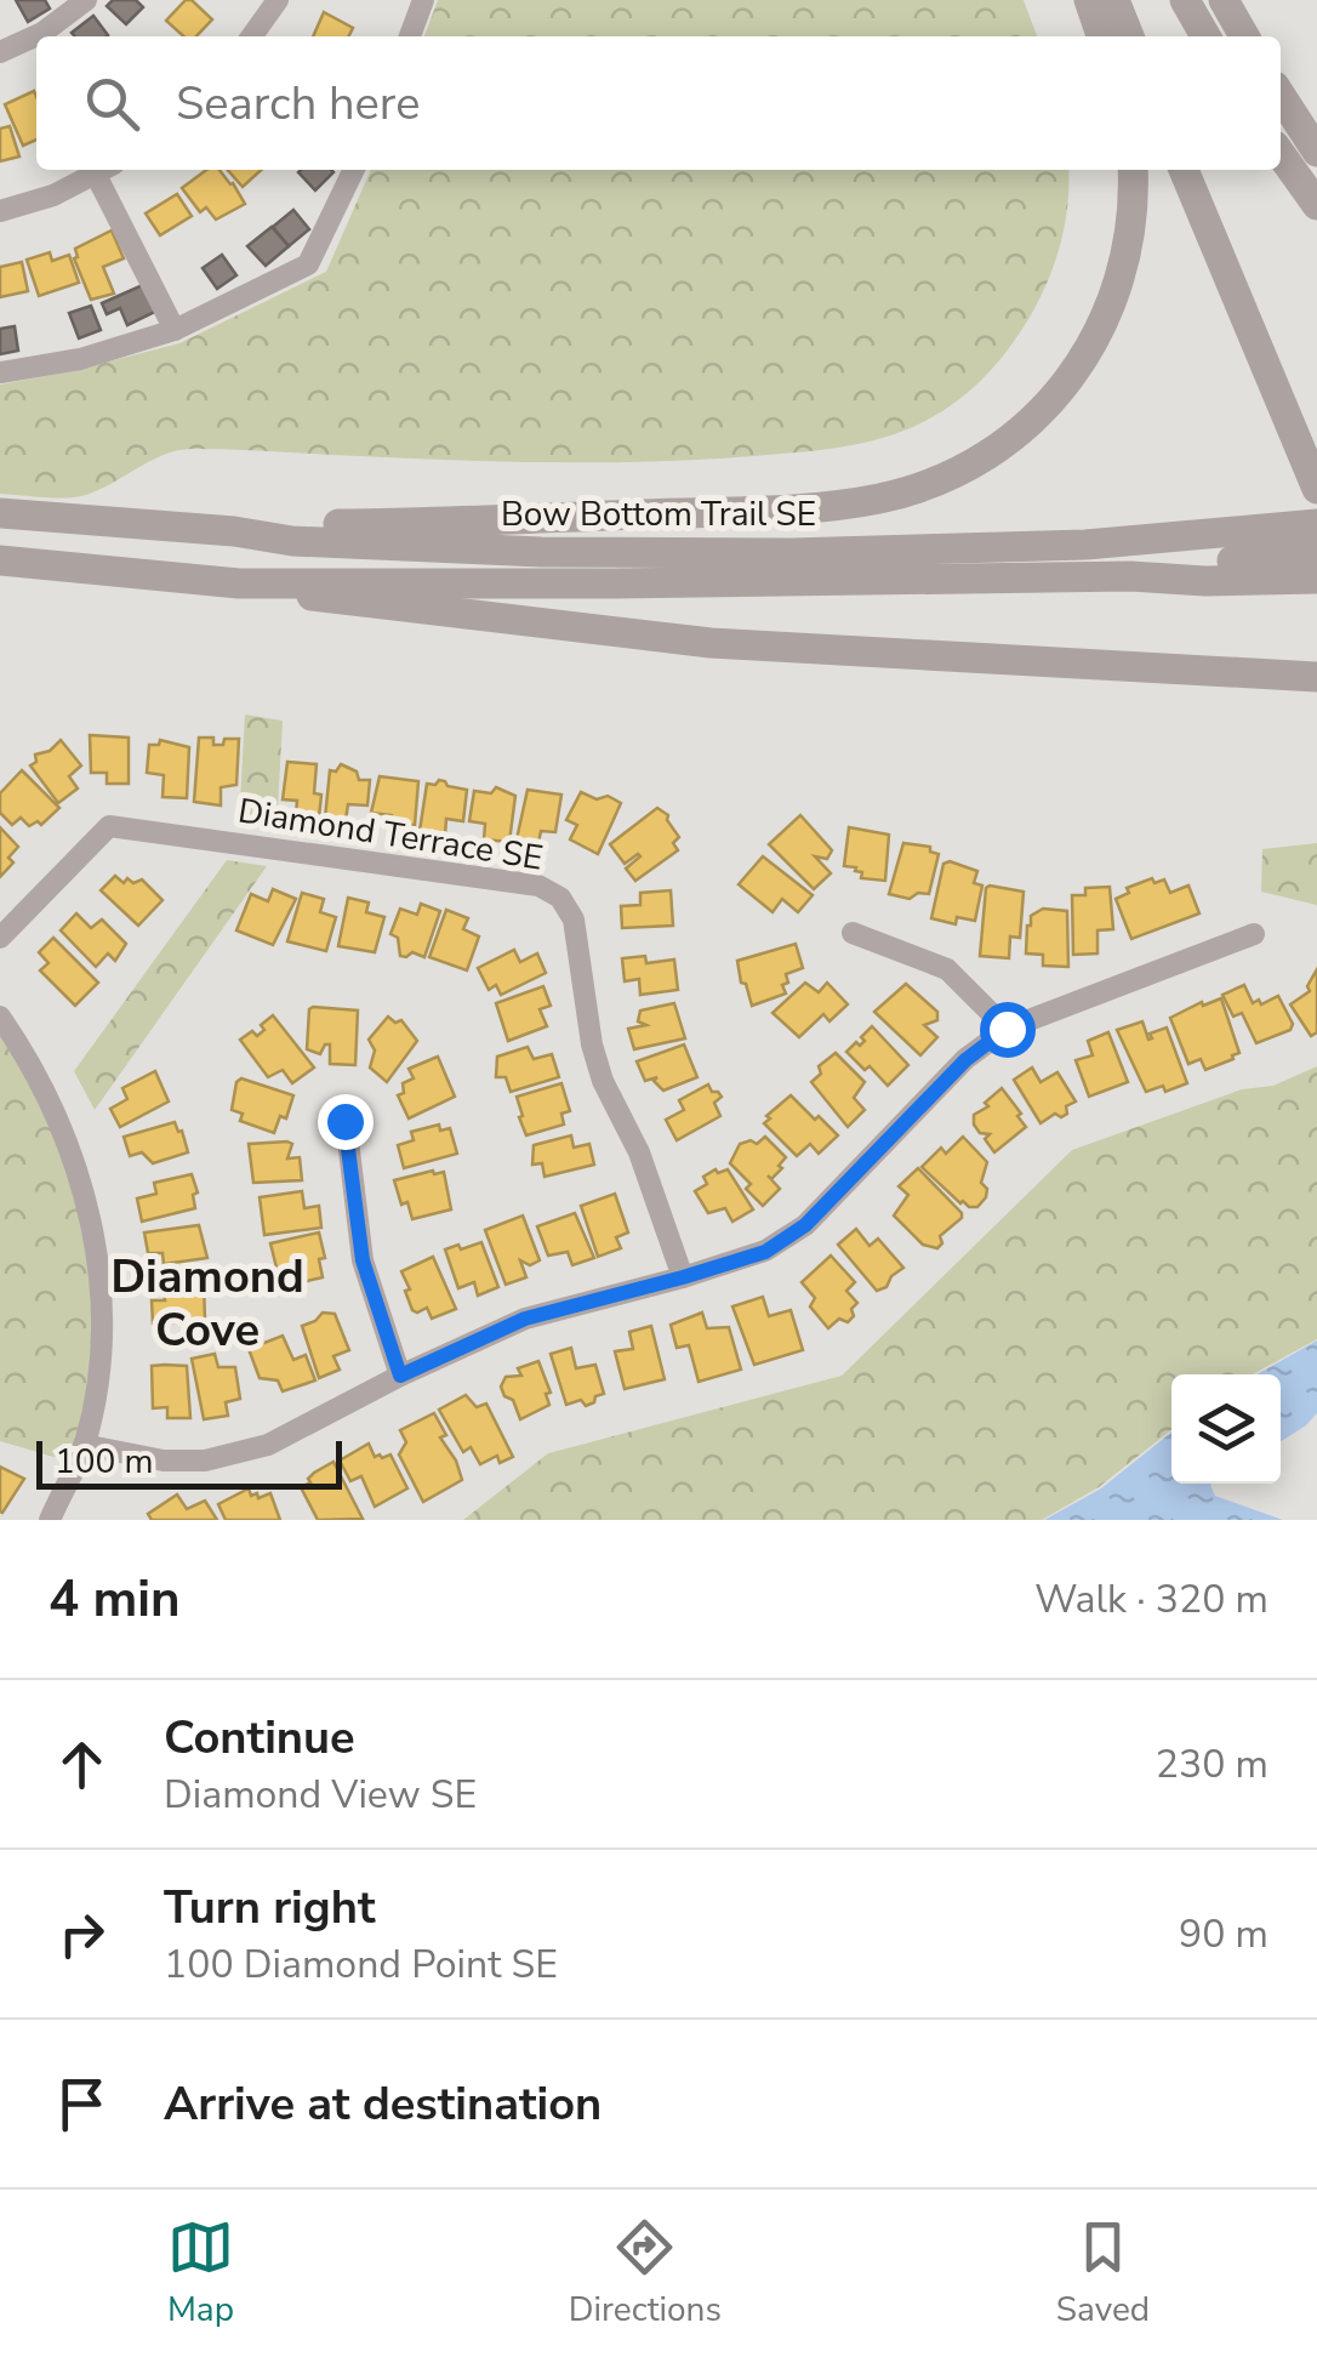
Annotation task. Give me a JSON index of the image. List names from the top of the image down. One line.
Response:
{"streets":{"highway":["Bow Bottom Trail SE"],"street":["Diamond Terrace SE"]},"districts":["Diamond Cove"],"scale_bar":"100 m","page":{"search":"Search here","scale":"100 m","heading":["4 min","Walk · 320 m"],"list":[["Continue","Diamond View SE","230 m"],["Turn right","100 Diamond Point SE","90 m"],"Arrive at destination"],"nav":["Map","Directions","Saved"]}}
